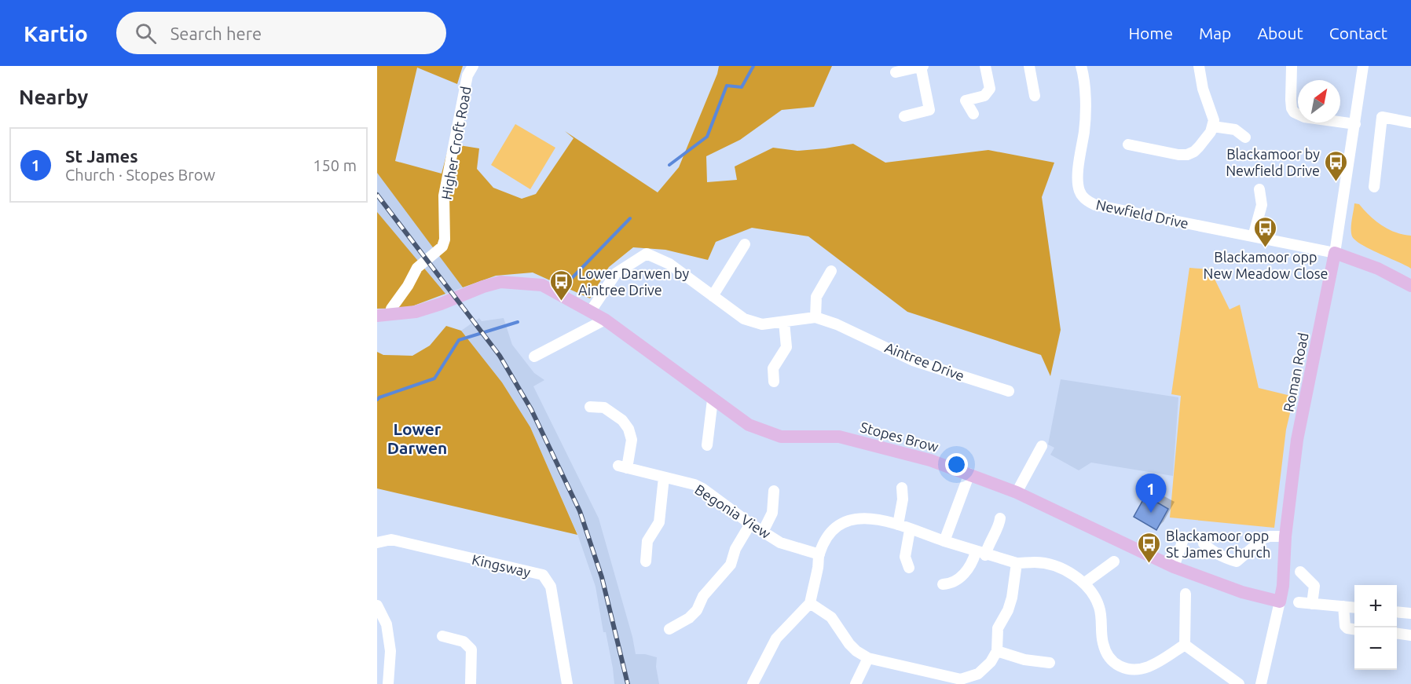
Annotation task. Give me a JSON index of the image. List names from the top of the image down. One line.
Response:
{"streets":{"main road":["Roman Road","Stopes Brow"],"street":["Higher Croft Road","Newfield Drive","Aintree Drive","Begonia View","Kingsway"]},"crossings":[["Higher Croft Road","Stopes Brow"],["Newfield Drive","Roman Road"],["Aintree Drive","Stopes Brow"],["Roman Road","Stopes Brow"]],"districts":["Lower Darwen"],"places":{"bus stop":["Blackamoor by Newfield Drive","Blackamoor opp New Meadow Close","Lower Darwen by Aintree Drive","Blackamoor opp St James Church"]},"north":"top right","page":{"header":"Kartio","search":"Search here","nav":["Home","Map","About","Contact"],"heading":"Nearby","list":[{"mark":"1","name":"St James","note":"Church · Stopes Brow","value":"150 m"}],"pins":"1","map_buttons":["+","−"]}}
